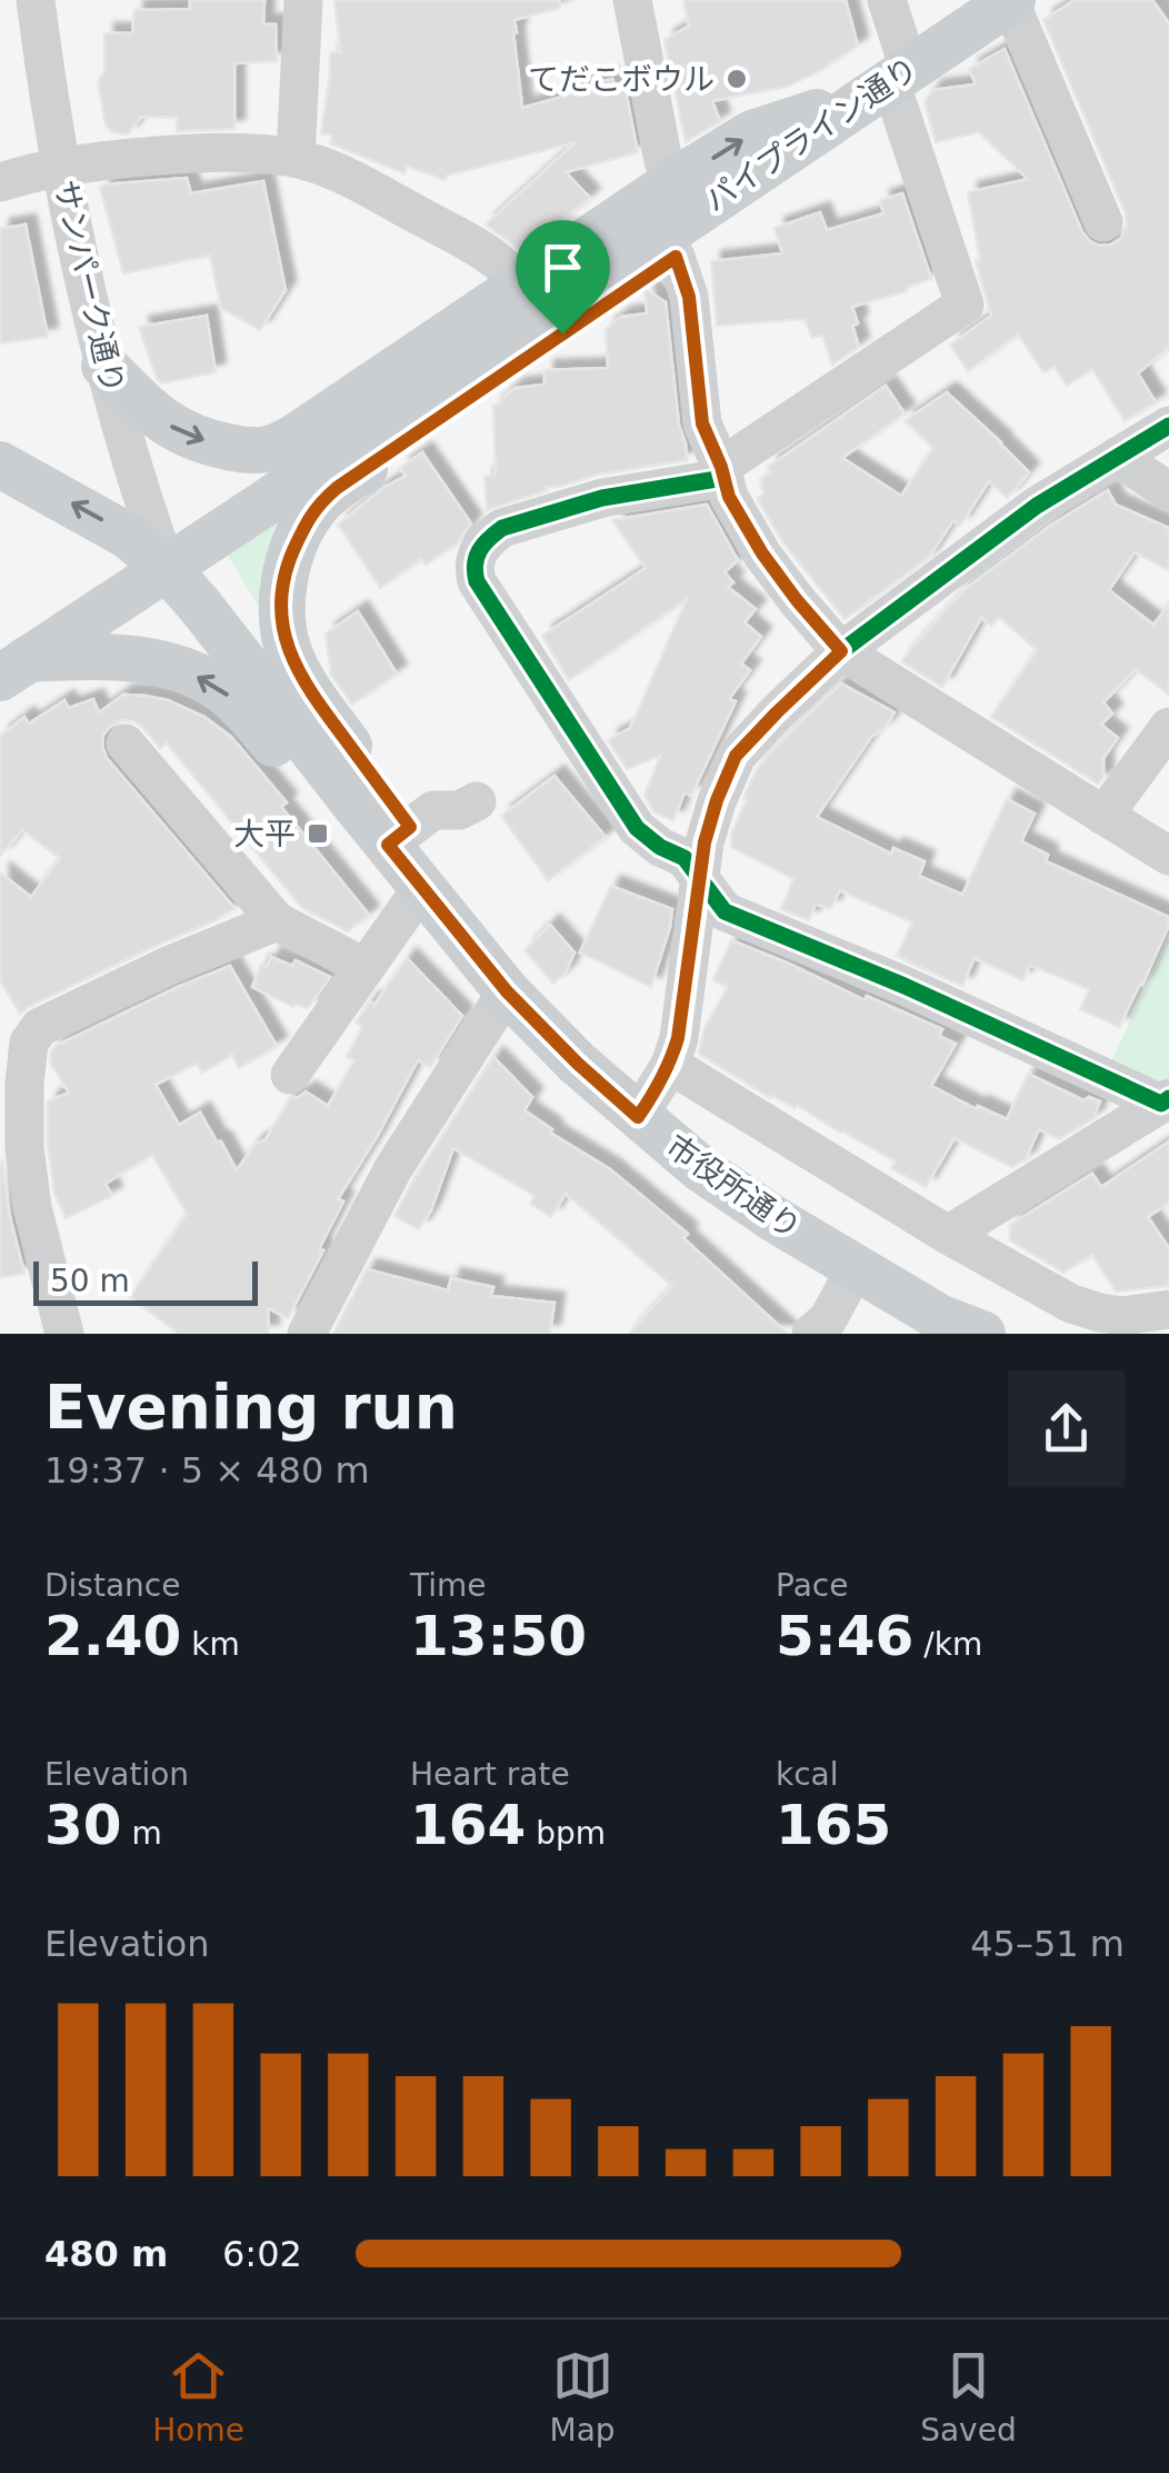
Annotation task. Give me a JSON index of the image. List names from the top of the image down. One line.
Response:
{"streets":{"main road":["パイプライン通り","市役所通り"],"street":["サンパーク通り"]},"crossings":[["パイプライン通り","サンパーク通り"]],"places":{"other":["てだこボウル"],"transit":["大平"]},"scale_bar":"50 m","page":{"scale":"50 m","heading":["Evening run","19:37 · 5 × 480 m"],"stats":[["Distance","2.40 km"],["Time","13:50"],["Pace","5:46 /km"],["Elevation","30 m"],["Heart rate","164 bpm"],["kcal","165"]],"chart":["Elevation","45–51 m"],"list":[{"name":"480 m","note":"6:02"}],"tabs":["Home","Map","Saved"]}}
